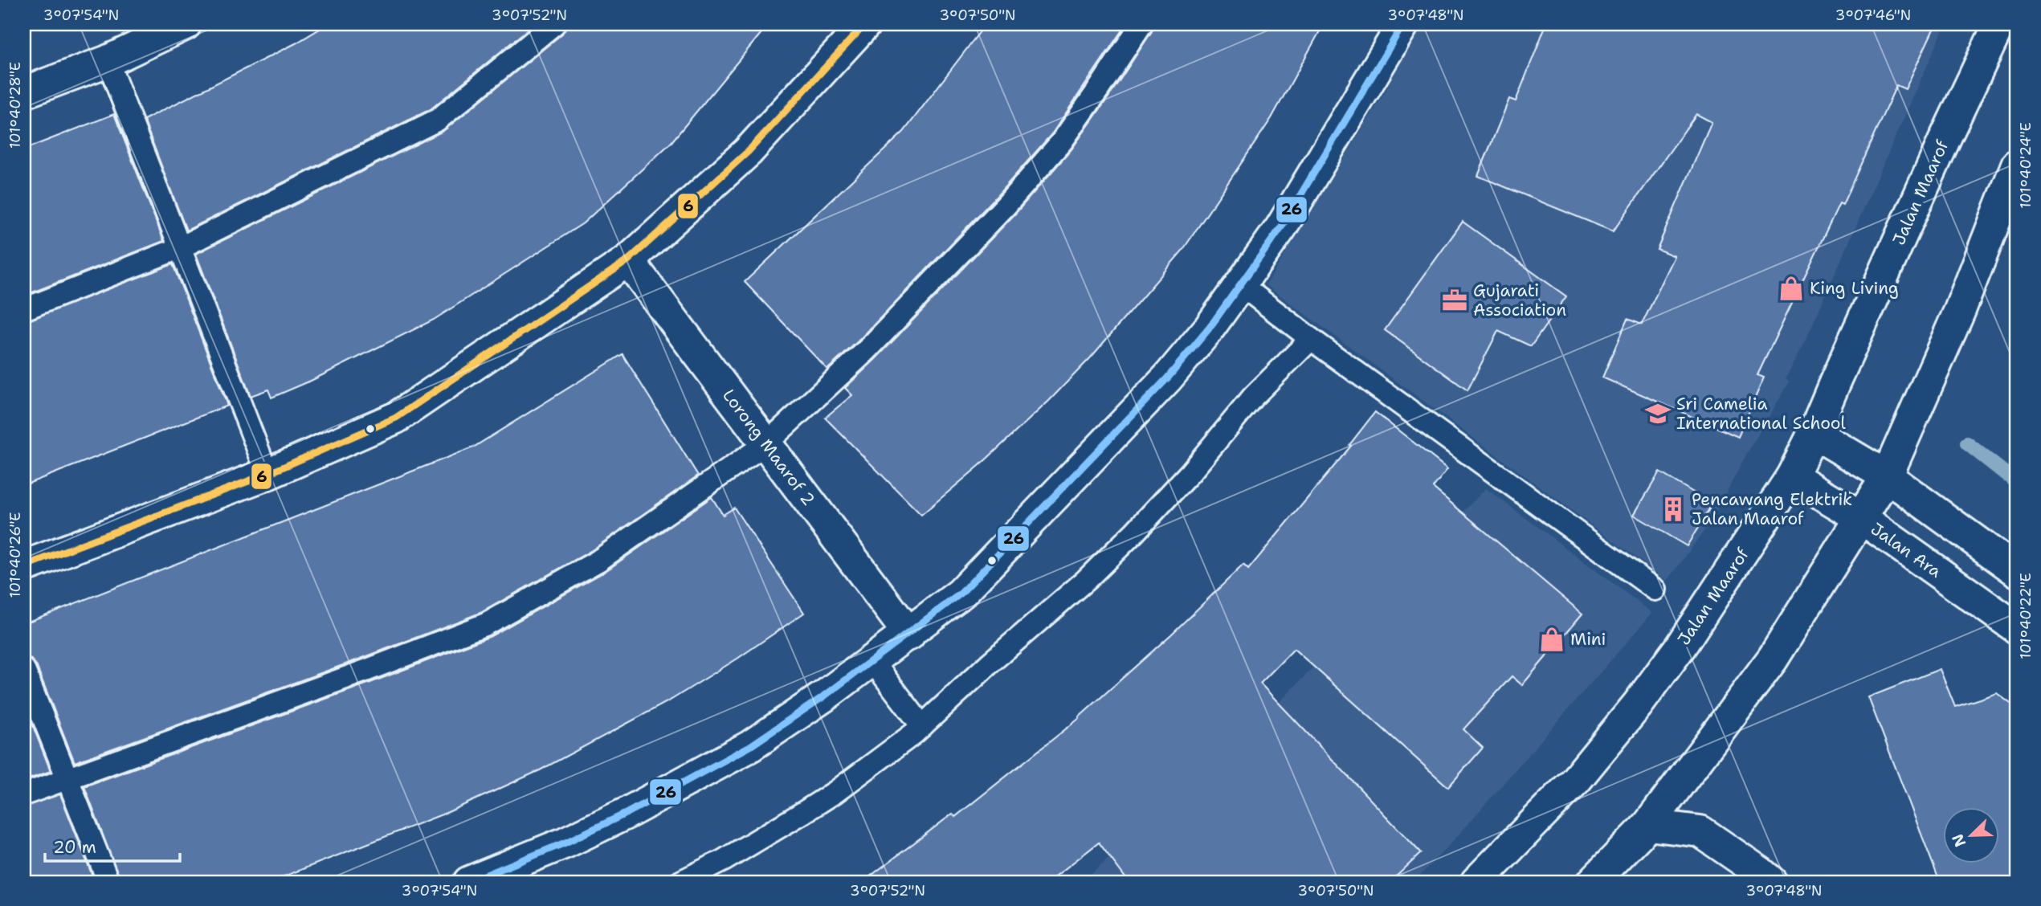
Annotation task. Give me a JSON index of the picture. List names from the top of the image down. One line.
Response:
{"streets":{"street":["Jalan Maarof","Lorong Maarof 2","Jalan Ara"]},"crossings":[["Jalan Maarof","Jalan Ara"]],"places":{"shop":["King Living","Mini"],"office":["Gujarati Association"],"school or university":["Sri Camelia International School"],"building":["Pencawang Elektrik Jalan Maarof"]},"lines":["transit line 26","transit line 6"],"scale_bar":"20 m","north":"bottom left","coordinates":["3°07'54\"N","3°07'52\"N","3°07'50\"N","3°07'48\"N","3°07'46\"N","101°40'28\"E","101°40'24\"E","101°40'26\"E","101°40'22\"E"]}
